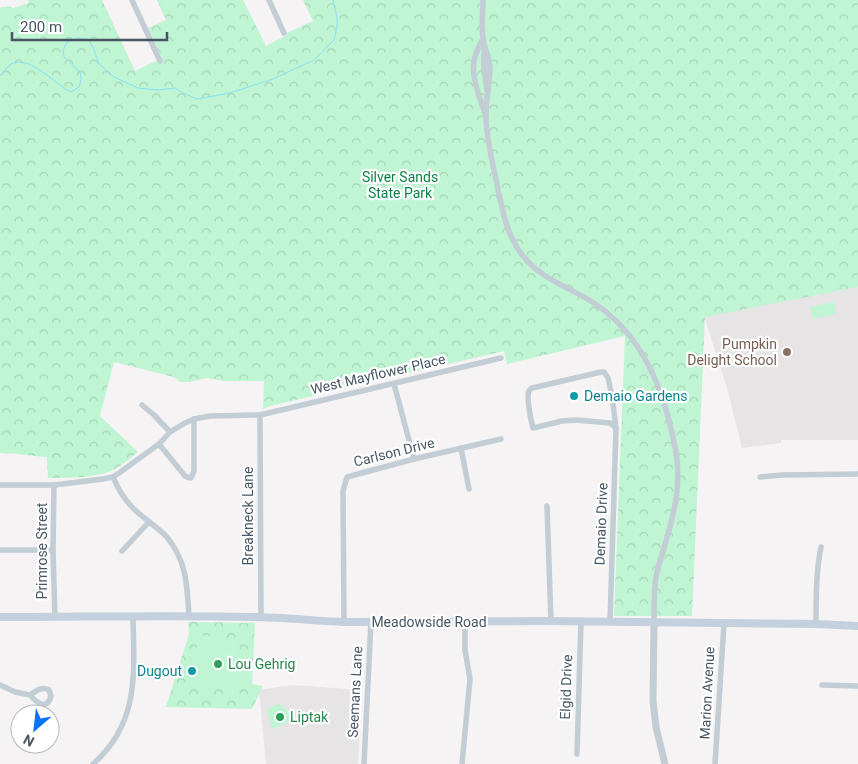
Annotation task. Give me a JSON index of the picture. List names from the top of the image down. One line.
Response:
{"streets":{"main road":["Meadowside Road"],"street":["West Mayflower Place","Carlson Drive","Breakneck Lane","Demaio Drive","Primrose Street","Elgid Drive","Seemans Lane","Marion Avenue"]},"crossings":[["West Mayflower Place","Breakneck Lane"],["Carlson Drive","Meadowside Road"],["Breakneck Lane","Meadowside Road"],["Demaio Drive","Meadowside Road"],["Primrose Street","Meadowside Road"],["Meadowside Road","Elgid Drive"],["Meadowside Road","Seemans Lane"],["Meadowside Road","Marion Avenue"]],"parks":["Silver Sands State Park"],"places":["Pumpkin Delight School","Demaio Gardens","Lou Gehrig","Dugout","Liptak"],"scale_bar":"200 m","north":"bottom left"}
